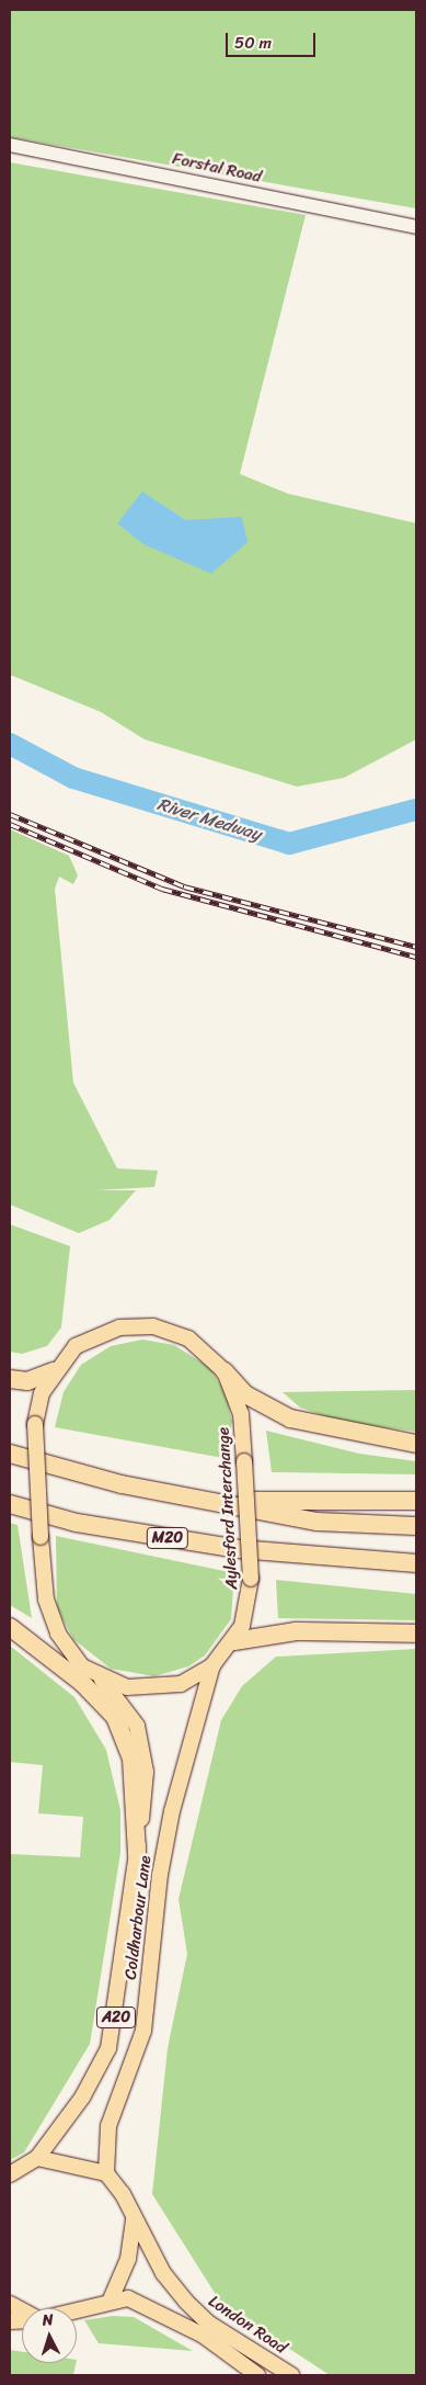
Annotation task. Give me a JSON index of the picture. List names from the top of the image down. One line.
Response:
{"streets":{"highway":["M20"],"main road":["Aylesford Interchange","Coldharbour Lane","A20","London Road"],"street":["Forstal Road"]},"crossings":[["Aylesford Interchange","Coldharbour Lane"],["Coldharbour Lane","London Road"]],"water":["River Medway"],"scale_bar":"50 m","north":"top"}
